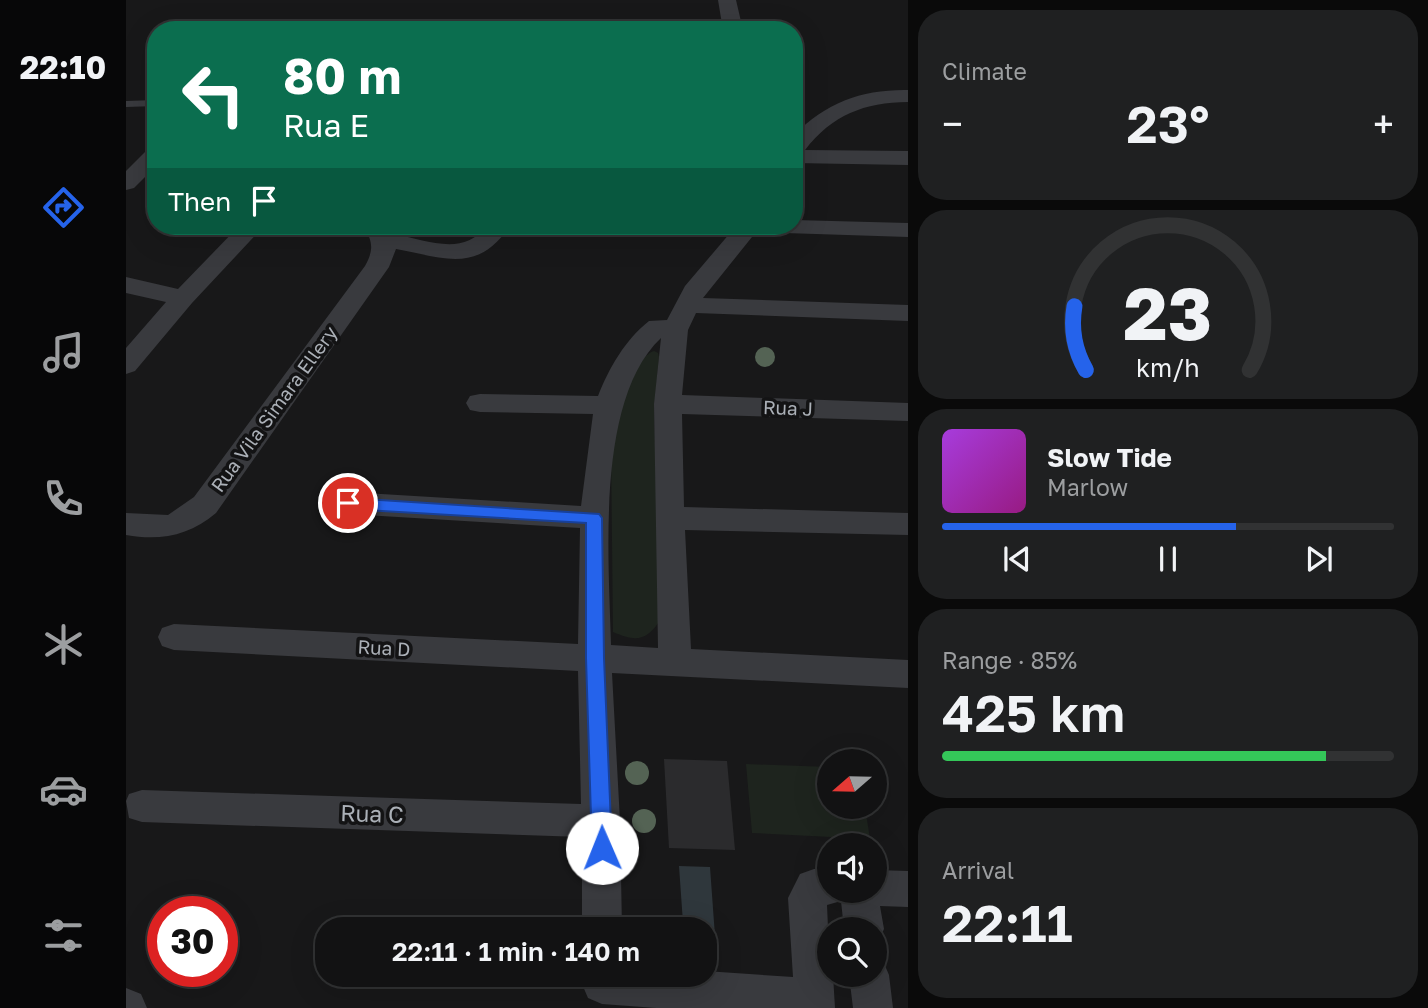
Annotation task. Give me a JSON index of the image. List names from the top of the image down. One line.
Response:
{"streets":{"street":["Rua J","Rua Vila Simara Ellery","Rua D","Rua C"]},"north":"left","page":{"tabs":"22:10","tile":["Climate",["Range · 85%","425 km"],["Arrival","22:11"]],"turn":["80 m","Rua E"],"heat":["−","23°","+"],"then":"Then","song":["Slow Tide","Marlow"],"limit":"30","trip":"22:11 · 1 min · 140 m","gauge":["23","km/h"]}}
